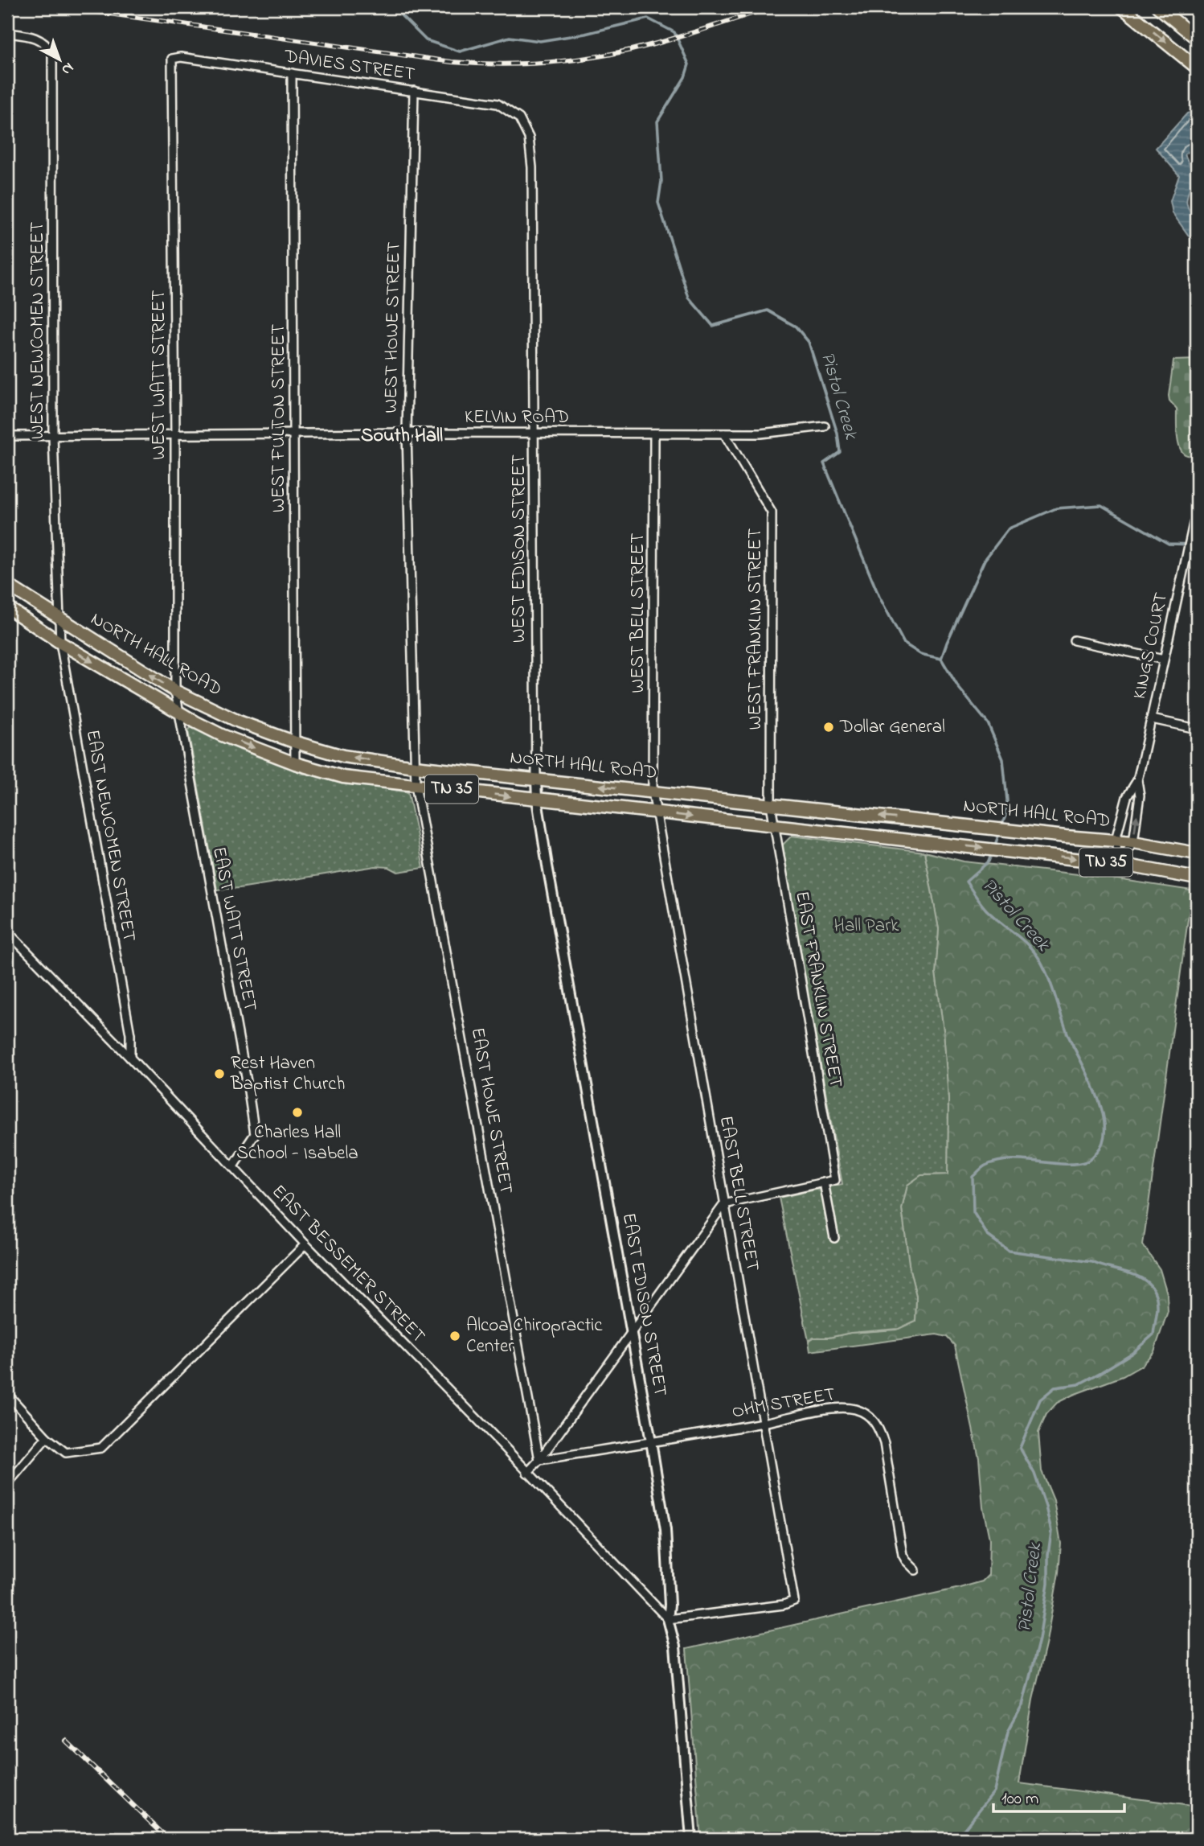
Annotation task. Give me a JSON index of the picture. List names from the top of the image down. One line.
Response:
{"streets":{"main road":["NORTH HALL ROAD","TN 35"],"street":["DAVIES STREET","WEST HOWE STREET","WEST NEWCOMEN STREET","WEST WATT STREET","KELVIN ROAD","WEST FULTON STREET","WEST EDISON STREET","WEST BELL STREET","WEST FRANKLIN STREET","KINGS COURT","EAST NEWCOMEN STREET","EAST WATT STREET","EAST FRANKLIN STREET","EAST HOWE STREET","EAST BELL STREET","EAST BESSEMER STREET","EAST EDISON STREET","OHM STREET"]},"crossings":[["DAVIES STREET","WEST HOWE STREET"],["DAVIES STREET","WEST WATT STREET"],["DAVIES STREET","WEST FULTON STREET"],["DAVIES STREET","WEST EDISON STREET"],["WEST HOWE STREET","KELVIN ROAD"],["WEST HOWE STREET","NORTH HALL ROAD"],["WEST HOWE STREET","EAST HOWE STREET"],["WEST NEWCOMEN STREET","KELVIN ROAD"],["WEST NEWCOMEN STREET","NORTH HALL ROAD"],["WEST NEWCOMEN STREET","EAST NEWCOMEN STREET"],["WEST WATT STREET","KELVIN ROAD"],["WEST WATT STREET","NORTH HALL ROAD"],["WEST WATT STREET","EAST WATT STREET"],["KELVIN ROAD","WEST FULTON STREET"],["KELVIN ROAD","WEST EDISON STREET"],["KELVIN ROAD","WEST BELL STREET"],["KELVIN ROAD","WEST FRANKLIN STREET"],["WEST FULTON STREET","NORTH HALL ROAD"],["WEST EDISON STREET","NORTH HALL ROAD"],["WEST EDISON STREET","EAST EDISON STREET"],["WEST BELL STREET","NORTH HALL ROAD"],["WEST BELL STREET","EAST BELL STREET"],["WEST FRANKLIN STREET","NORTH HALL ROAD"],["WEST FRANKLIN STREET","EAST FRANKLIN STREET"],["KINGS COURT","NORTH HALL ROAD"],["NORTH HALL ROAD","EAST NEWCOMEN STREET"],["NORTH HALL ROAD","EAST WATT STREET"],["NORTH HALL ROAD","EAST FRANKLIN STREET"],["NORTH HALL ROAD","EAST HOWE STREET"],["NORTH HALL ROAD","EAST BELL STREET"],["NORTH HALL ROAD","EAST EDISON STREET"],["EAST NEWCOMEN STREET","EAST BESSEMER STREET"],["EAST WATT STREET","EAST BESSEMER STREET"],["EAST HOWE STREET","OHM STREET"],["EAST BELL STREET","EAST BESSEMER STREET"],["EAST BELL STREET","EAST EDISON STREET"],["EAST BELL STREET","OHM STREET"],["EAST BESSEMER STREET","EAST EDISON STREET"],["EAST EDISON STREET","OHM STREET"]],"districts":["South Hall"],"water":["Pistol Creek"],"parks":["Hall Park"],"places":["Dollar General","Rest Haven Baptist Church","Charles Hall School - Isabela","Alcoa Chiropractic Center"],"scale_bar":"100 m","north":"bottom right"}
